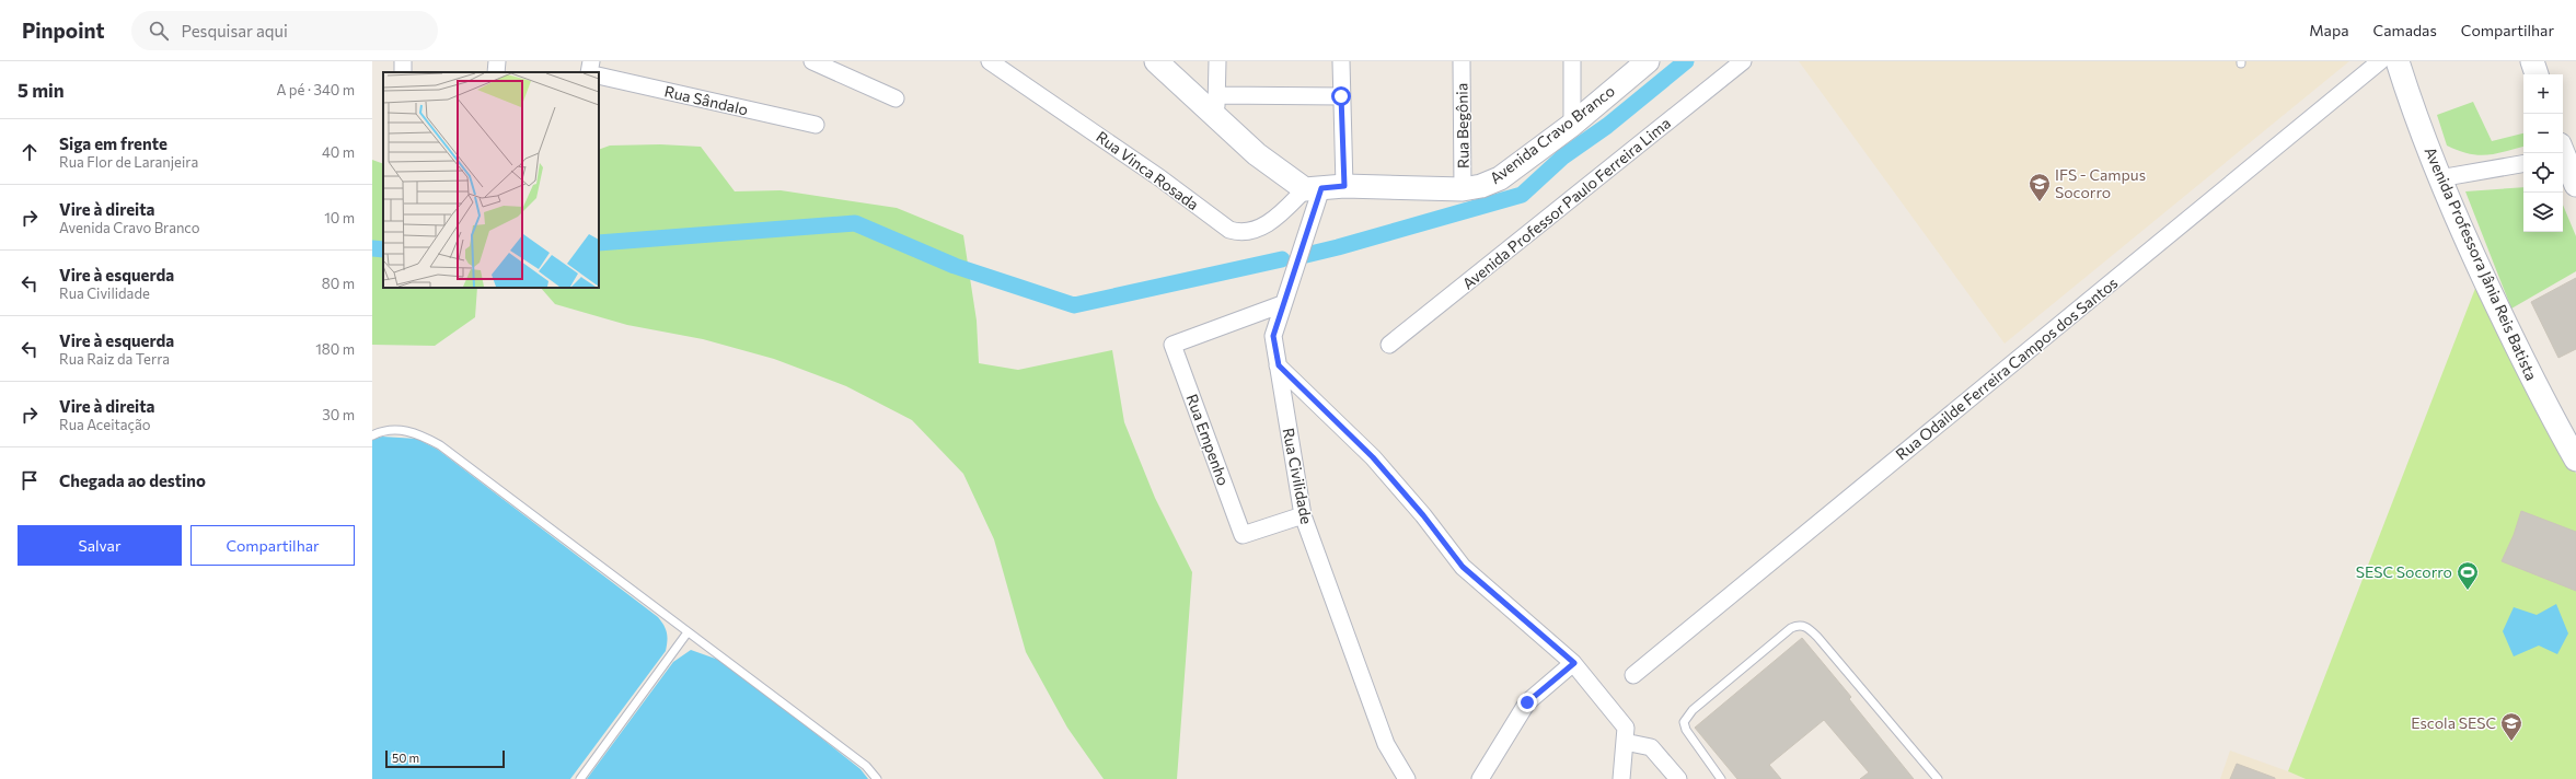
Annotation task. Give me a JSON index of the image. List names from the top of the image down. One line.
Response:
{"streets":{"street":["Rua Sândalo","Rua Begônia","Avenida Cravo Branco","Rua Vinca Rosada","Avenida Professor Paulo Ferreira Lima","Avenida Professora Jânia Reis Batista","Rua Odailde Ferreira Campos dos Santos","Rua Empenho","Rua Civilidade"]},"crossings":[["Rua Begônia","Avenida Cravo Branco"],["Avenida Cravo Branco","Rua Vinca Rosada"],["Avenida Cravo Branco","Rua Civilidade"],["Rua Vinca Rosada","Rua Civilidade"],["Rua Empenho","Rua Civilidade"]],"places":{"school or university":["IFS - Campus Socorro","Escola SESC"],"sports":["SESC Socorro"]},"scale_bar":"50 m","page":{"header":"Pinpoint","search":"Pesquisar aqui","nav":["Mapa","Camadas","Compartilhar"],"heading":["5 min","A pé · 340 m"],"map_buttons":["+","−"],"list":[["Siga em frente","Rua Flor de Laranjeira","40 m"],["Vire à direita","Avenida Cravo Branco","10 m"],["Vire à esquerda","Rua Civilidade","80 m"],["Vire à esquerda","Rua Raiz da Terra","180 m"],["Vire à direita","Rua Aceitação","30 m"],"Chegada ao destino"],"buttons":["Salvar","Compartilhar"],"scale":"50 m"}}
